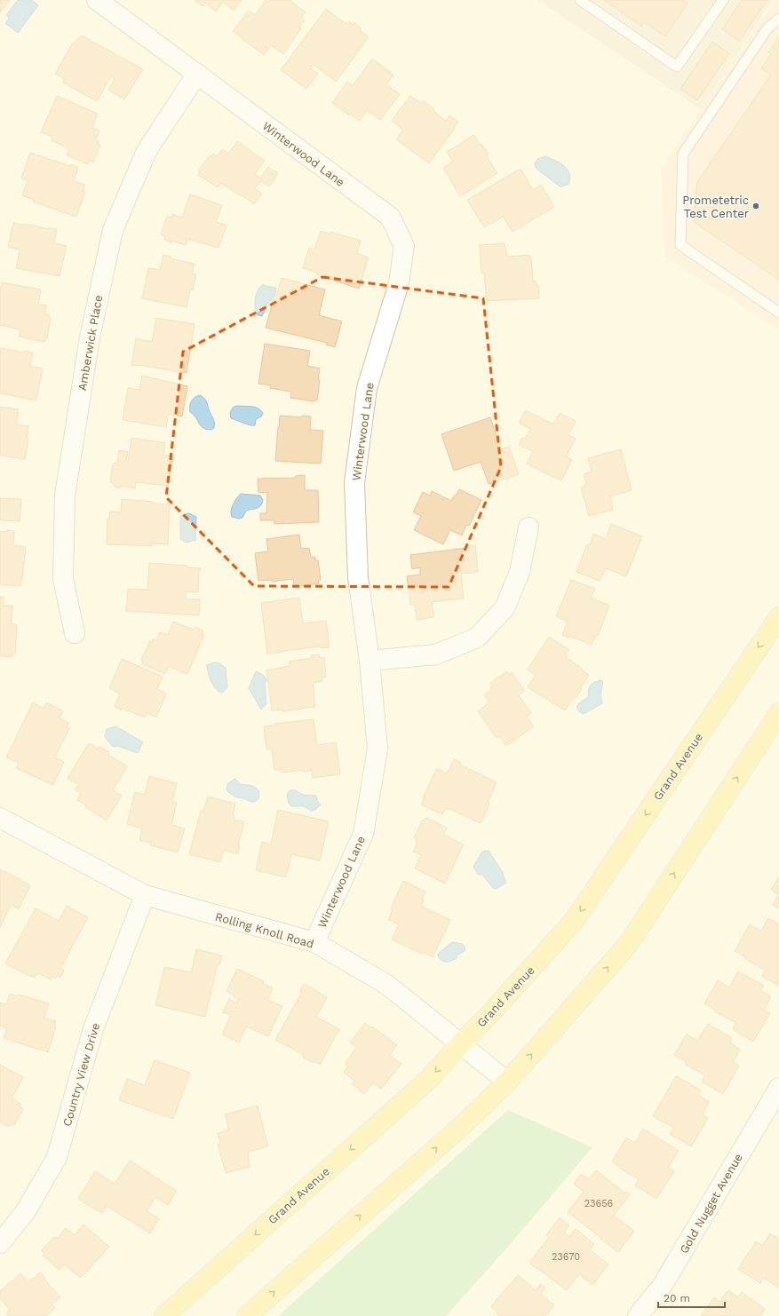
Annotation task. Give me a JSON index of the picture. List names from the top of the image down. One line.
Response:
{"streets":{"main road":["Grand Avenue"],"street":["Winterwood Lane","Amberwick Place","Rolling Knoll Road","Country View Drive","Gold Nugget Avenue"]},"crossings":[["Winterwood Lane","Amberwick Place"],["Winterwood Lane","Rolling Knoll Road"],["Grand Avenue","Rolling Knoll Road"],["Rolling Knoll Road","Country View Drive"]],"places":["Prometetric Test Center"],"house_numbers":["23656","23670"],"scale_bar":"20 m"}
